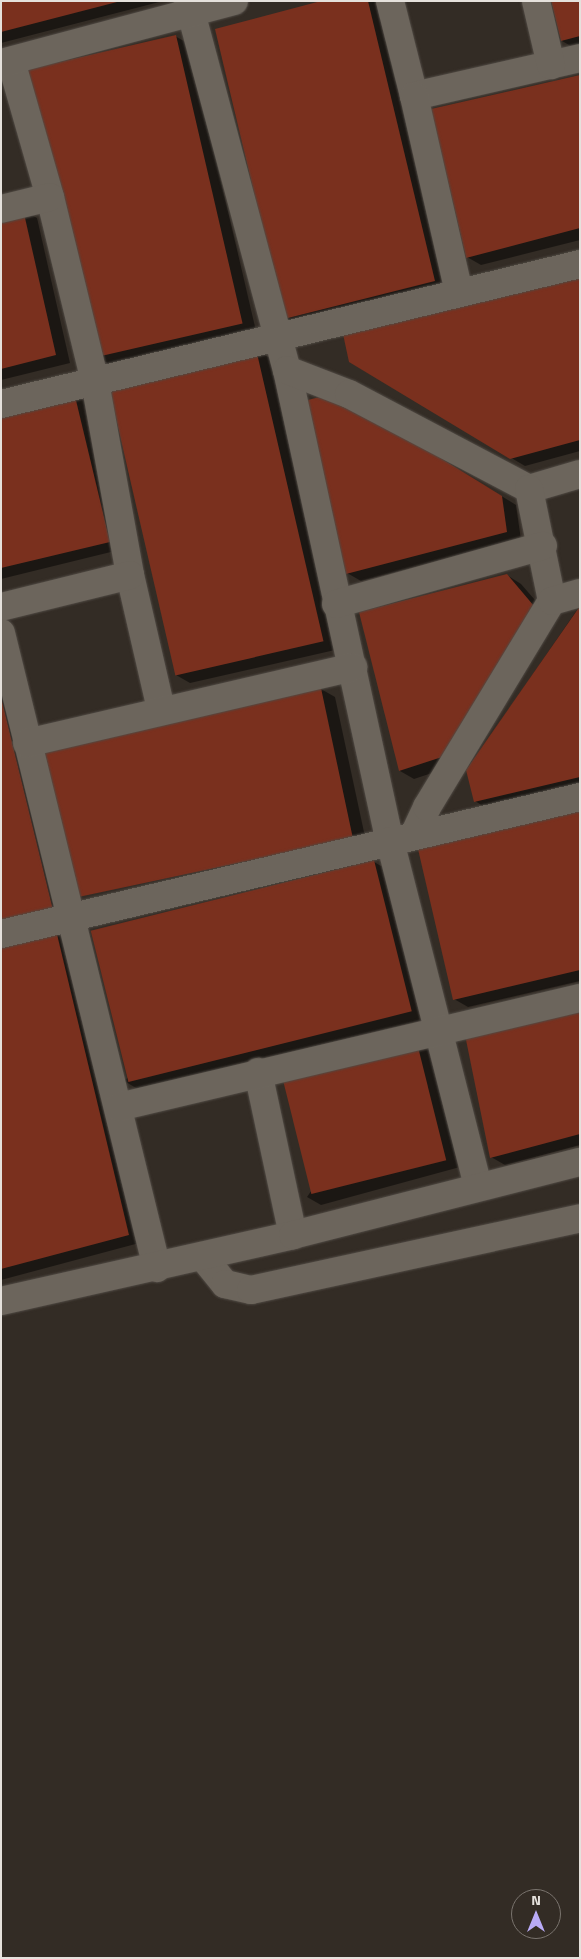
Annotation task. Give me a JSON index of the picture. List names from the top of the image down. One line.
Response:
{"north":"top"}
